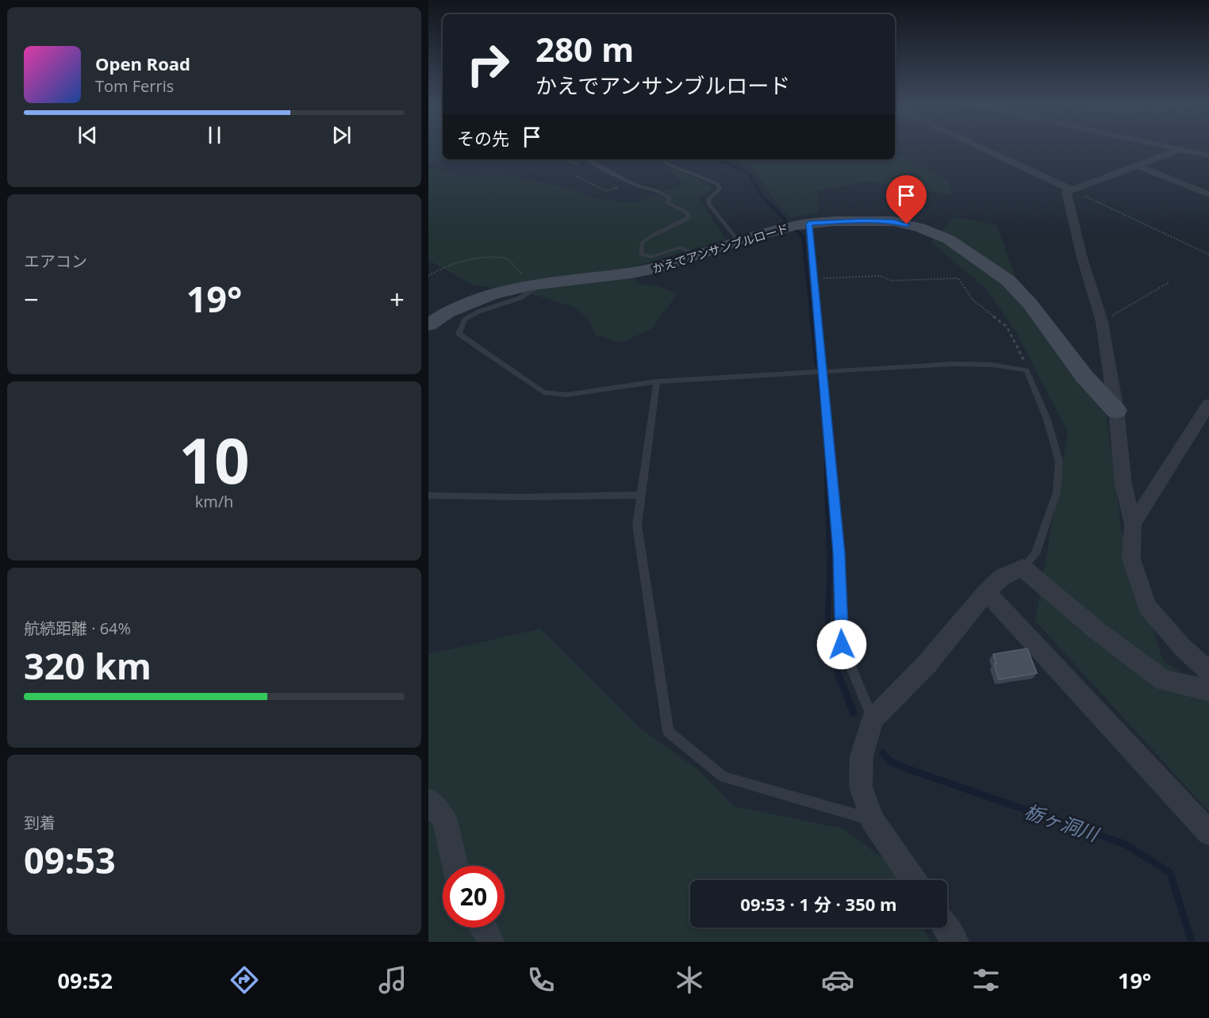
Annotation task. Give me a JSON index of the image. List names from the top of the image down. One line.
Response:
{"streets":{"street":["かえでアンサンブルロード"]},"water":["栃ヶ洞川"],"page":{"turn":["280 m","かえでアンサンブルロード"],"song":["Open Road","Tom Ferris"],"then":"その先","tile":["エアコン",["10","km/h"],["航続距離 · 64%","320 km"],["到着","09:53"]],"heat":["−","19°","+"],"limit":"20","trip":"09:53 · 1 分 · 350 m","tabs":["09:52","19°"]}}
